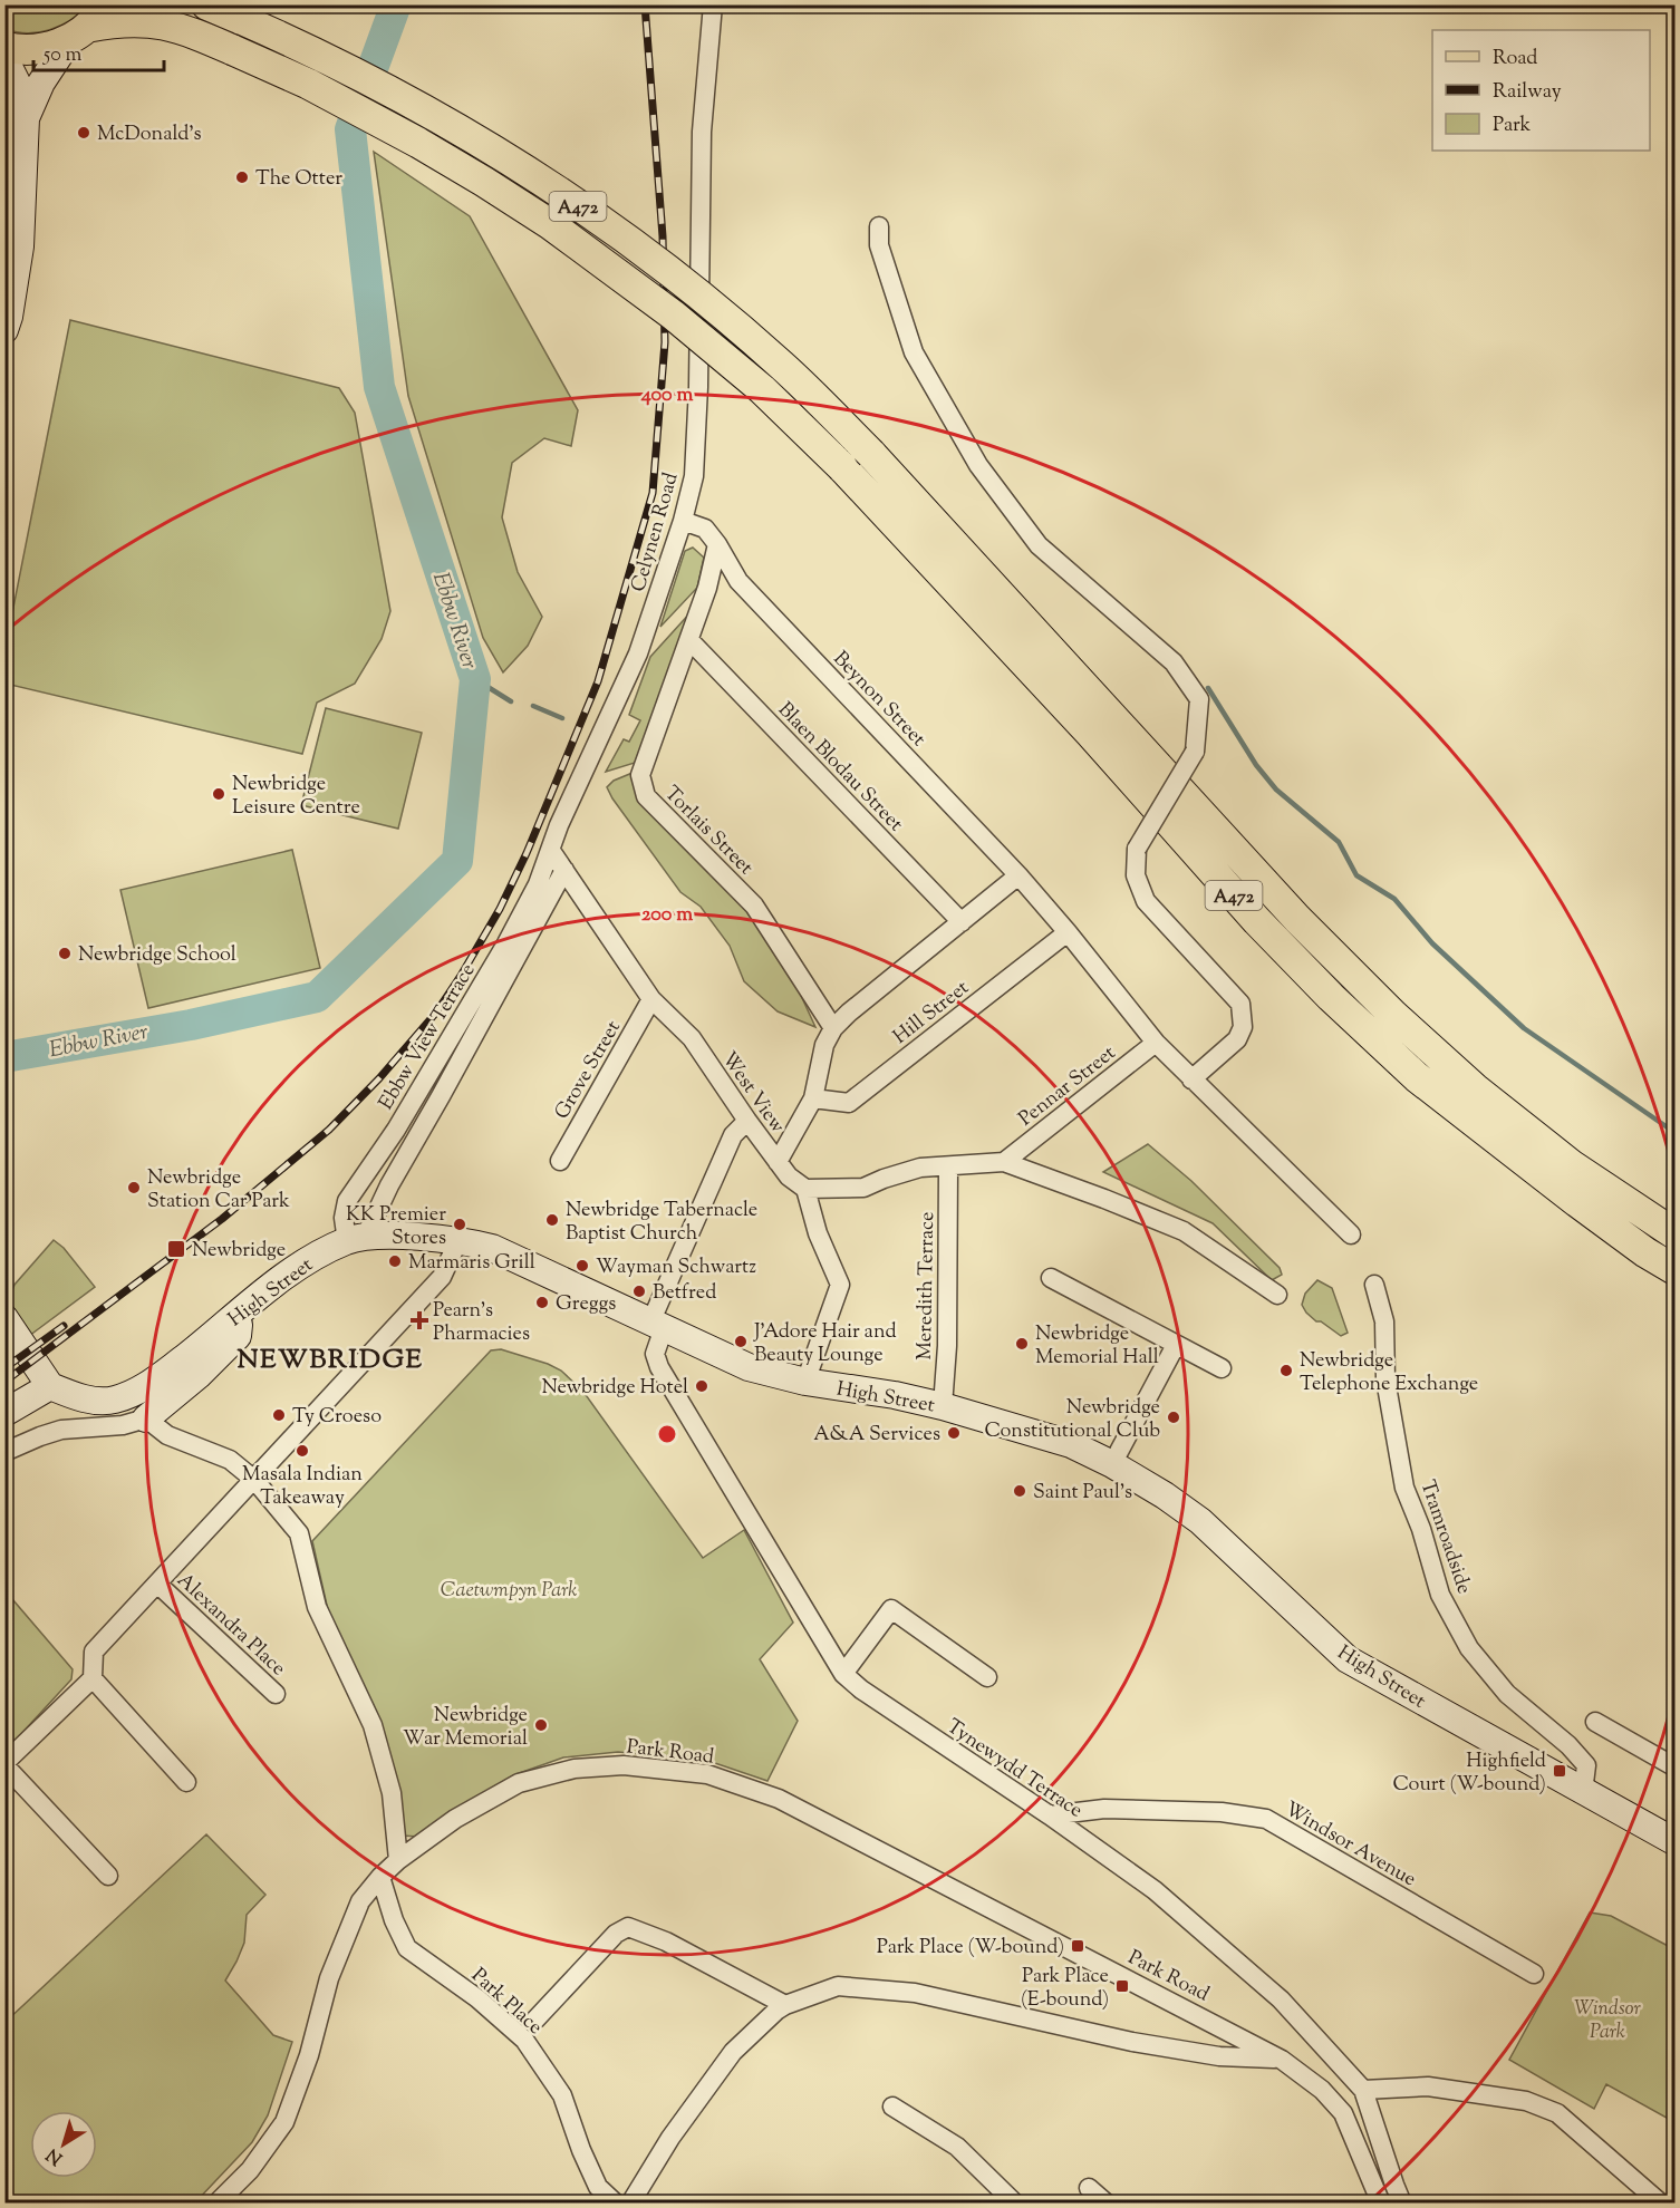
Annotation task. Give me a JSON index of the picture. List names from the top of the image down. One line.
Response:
{"streets":{"main road":["A472"],"street":["Celynen Road","Beynon Street","Blaen Blodau Street","Torlais Street","Hill Street","Ebbw View Terrace","Grove Street","Pennar Street","West View","Meredith Terrace","High Street","Tramroadside","Alexandra Place","Park Road","Tynewydd Terrace","Windsor Avenue","Park Place"]},"crossings":[["Celynen Road","Ebbw View Terrace"],["Celynen Road","West View"],["Beynon Street","Torlais Street"],["Beynon Street","Hill Street"],["Beynon Street","Pennar Street"],["Blaen Blodau Street","Torlais Street"],["Ebbw View Terrace","West View"],["Ebbw View Terrace","High Street"],["Grove Street","West View"],["West View","Tynewydd Terrace"],["Meredith Terrace","High Street"],["High Street","Tramroadside"],["High Street","Alexandra Place"],["High Street","Tynewydd Terrace"],["Park Road","Park Place"],["Tynewydd Terrace","Windsor Avenue"]],"districts":["NEWBRIDGE"],"water":["Ebbw River"],"parks":["Caetwmpyn Park","Windsor Park"],"places":{"other":["McDonald's","The Otter","Newbridge Leisure Centre","Newbridge School","Newbridge Station Car Park","Newbridge Tabernacle Baptist Church","KK Premier Stores","Marmaris Grill","Wayman Schwartz","Betfred","Greggs","J'Adore Hair and Beauty Lounge","Newbridge Memorial Hall","Newbridge Telephone Exchange","Newbridge Hotel","Ty Croeso","Newbridge Constitutional Club","A&A Services","Masala Indian Takeaway","Saint Paul's","Newbridge War Memorial"],"transit":["Newbridge","Highfield Court (W-bound)","Park Place (W-bound)","Park Place (E-bound)"],"health":["Pearn's Pharmacies"]},"legend":["Road","Railway","Park"],"scale_bar":"50 m","north":"bottom left","rings":["400 m","200 m"]}
